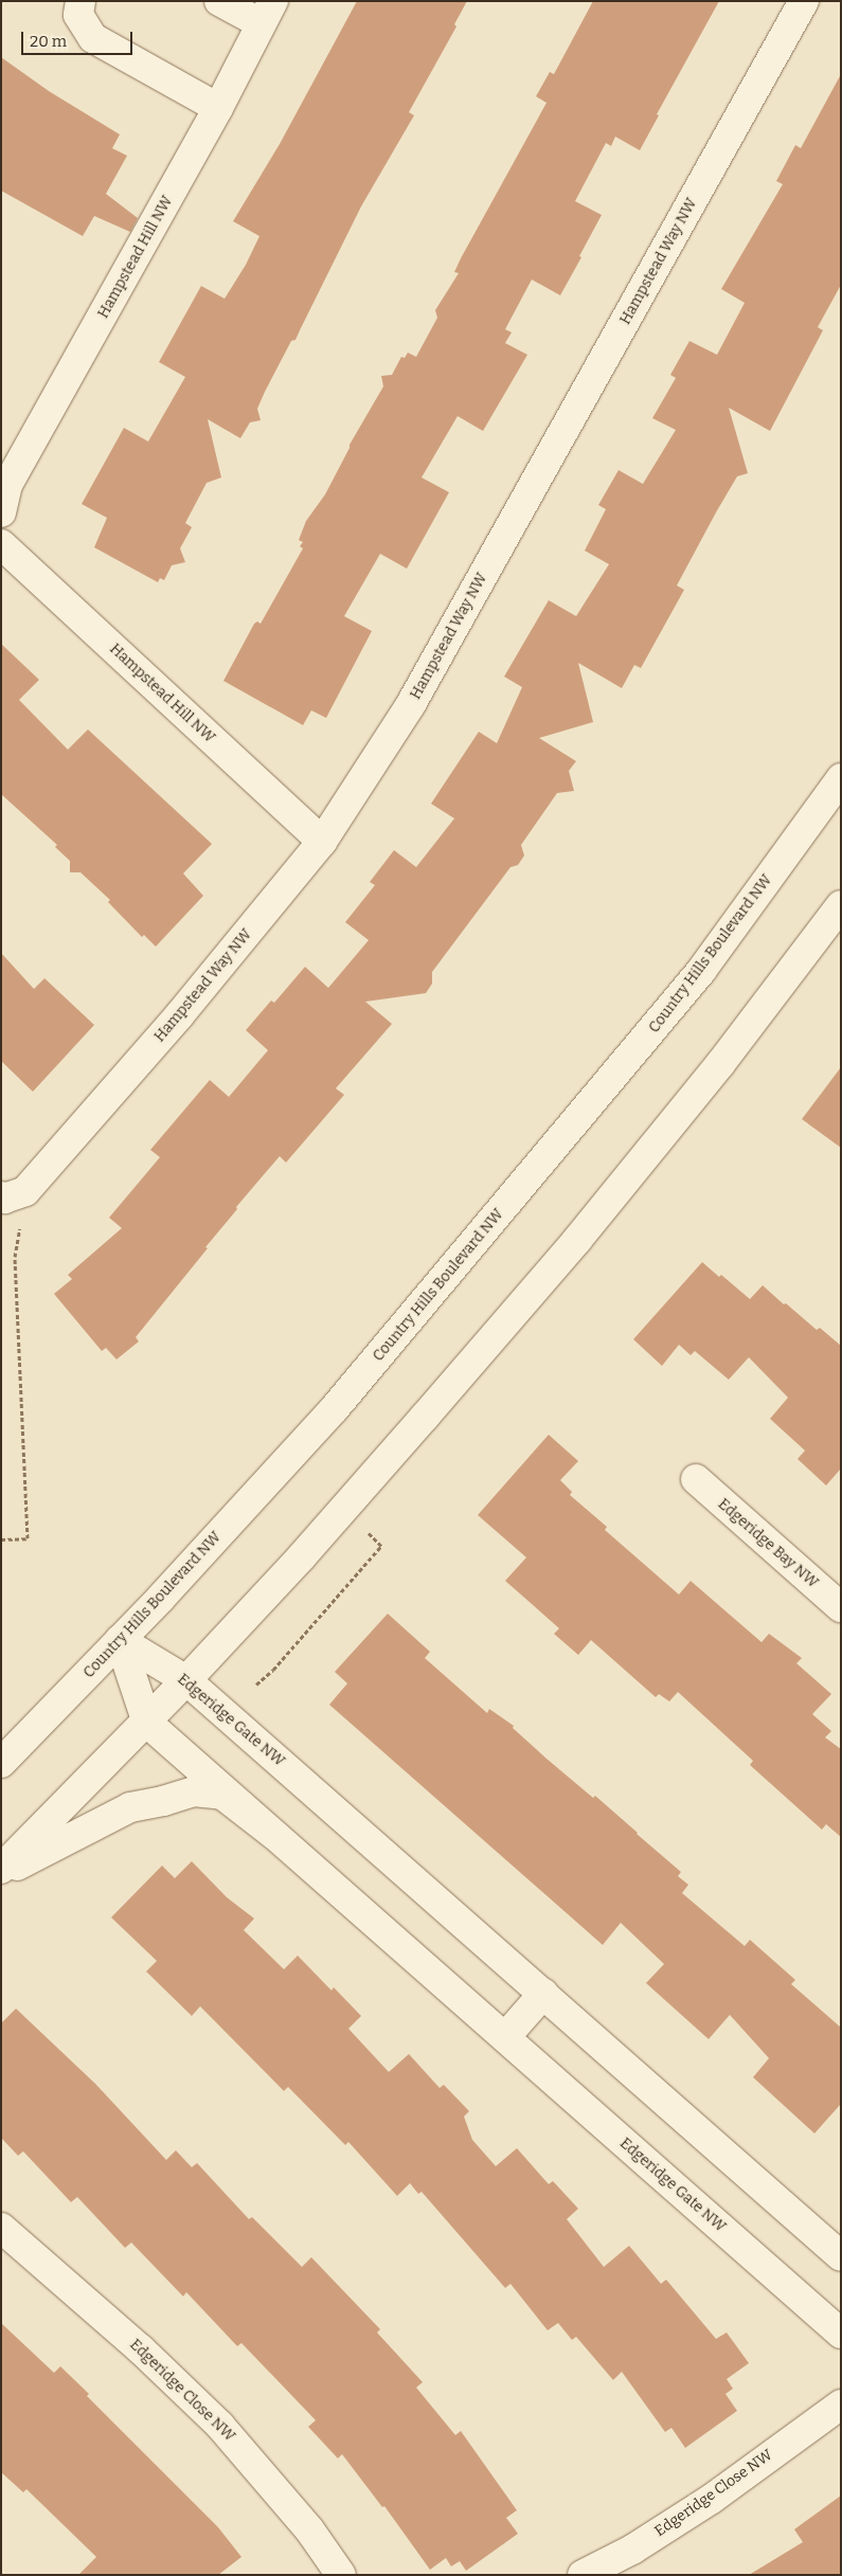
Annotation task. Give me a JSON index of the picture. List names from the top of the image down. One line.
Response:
{"streets":{"street":["Hampstead Hill NW","Hampstead Way NW","Country Hills Boulevard NW","Edgeridge Bay NW","Edgeridge Gate NW","Edgeridge Close NW"]},"crossings":[["Hampstead Hill NW","Hampstead Way NW"],["Country Hills Boulevard NW","Edgeridge Gate NW"]],"scale_bar":"20 m"}
